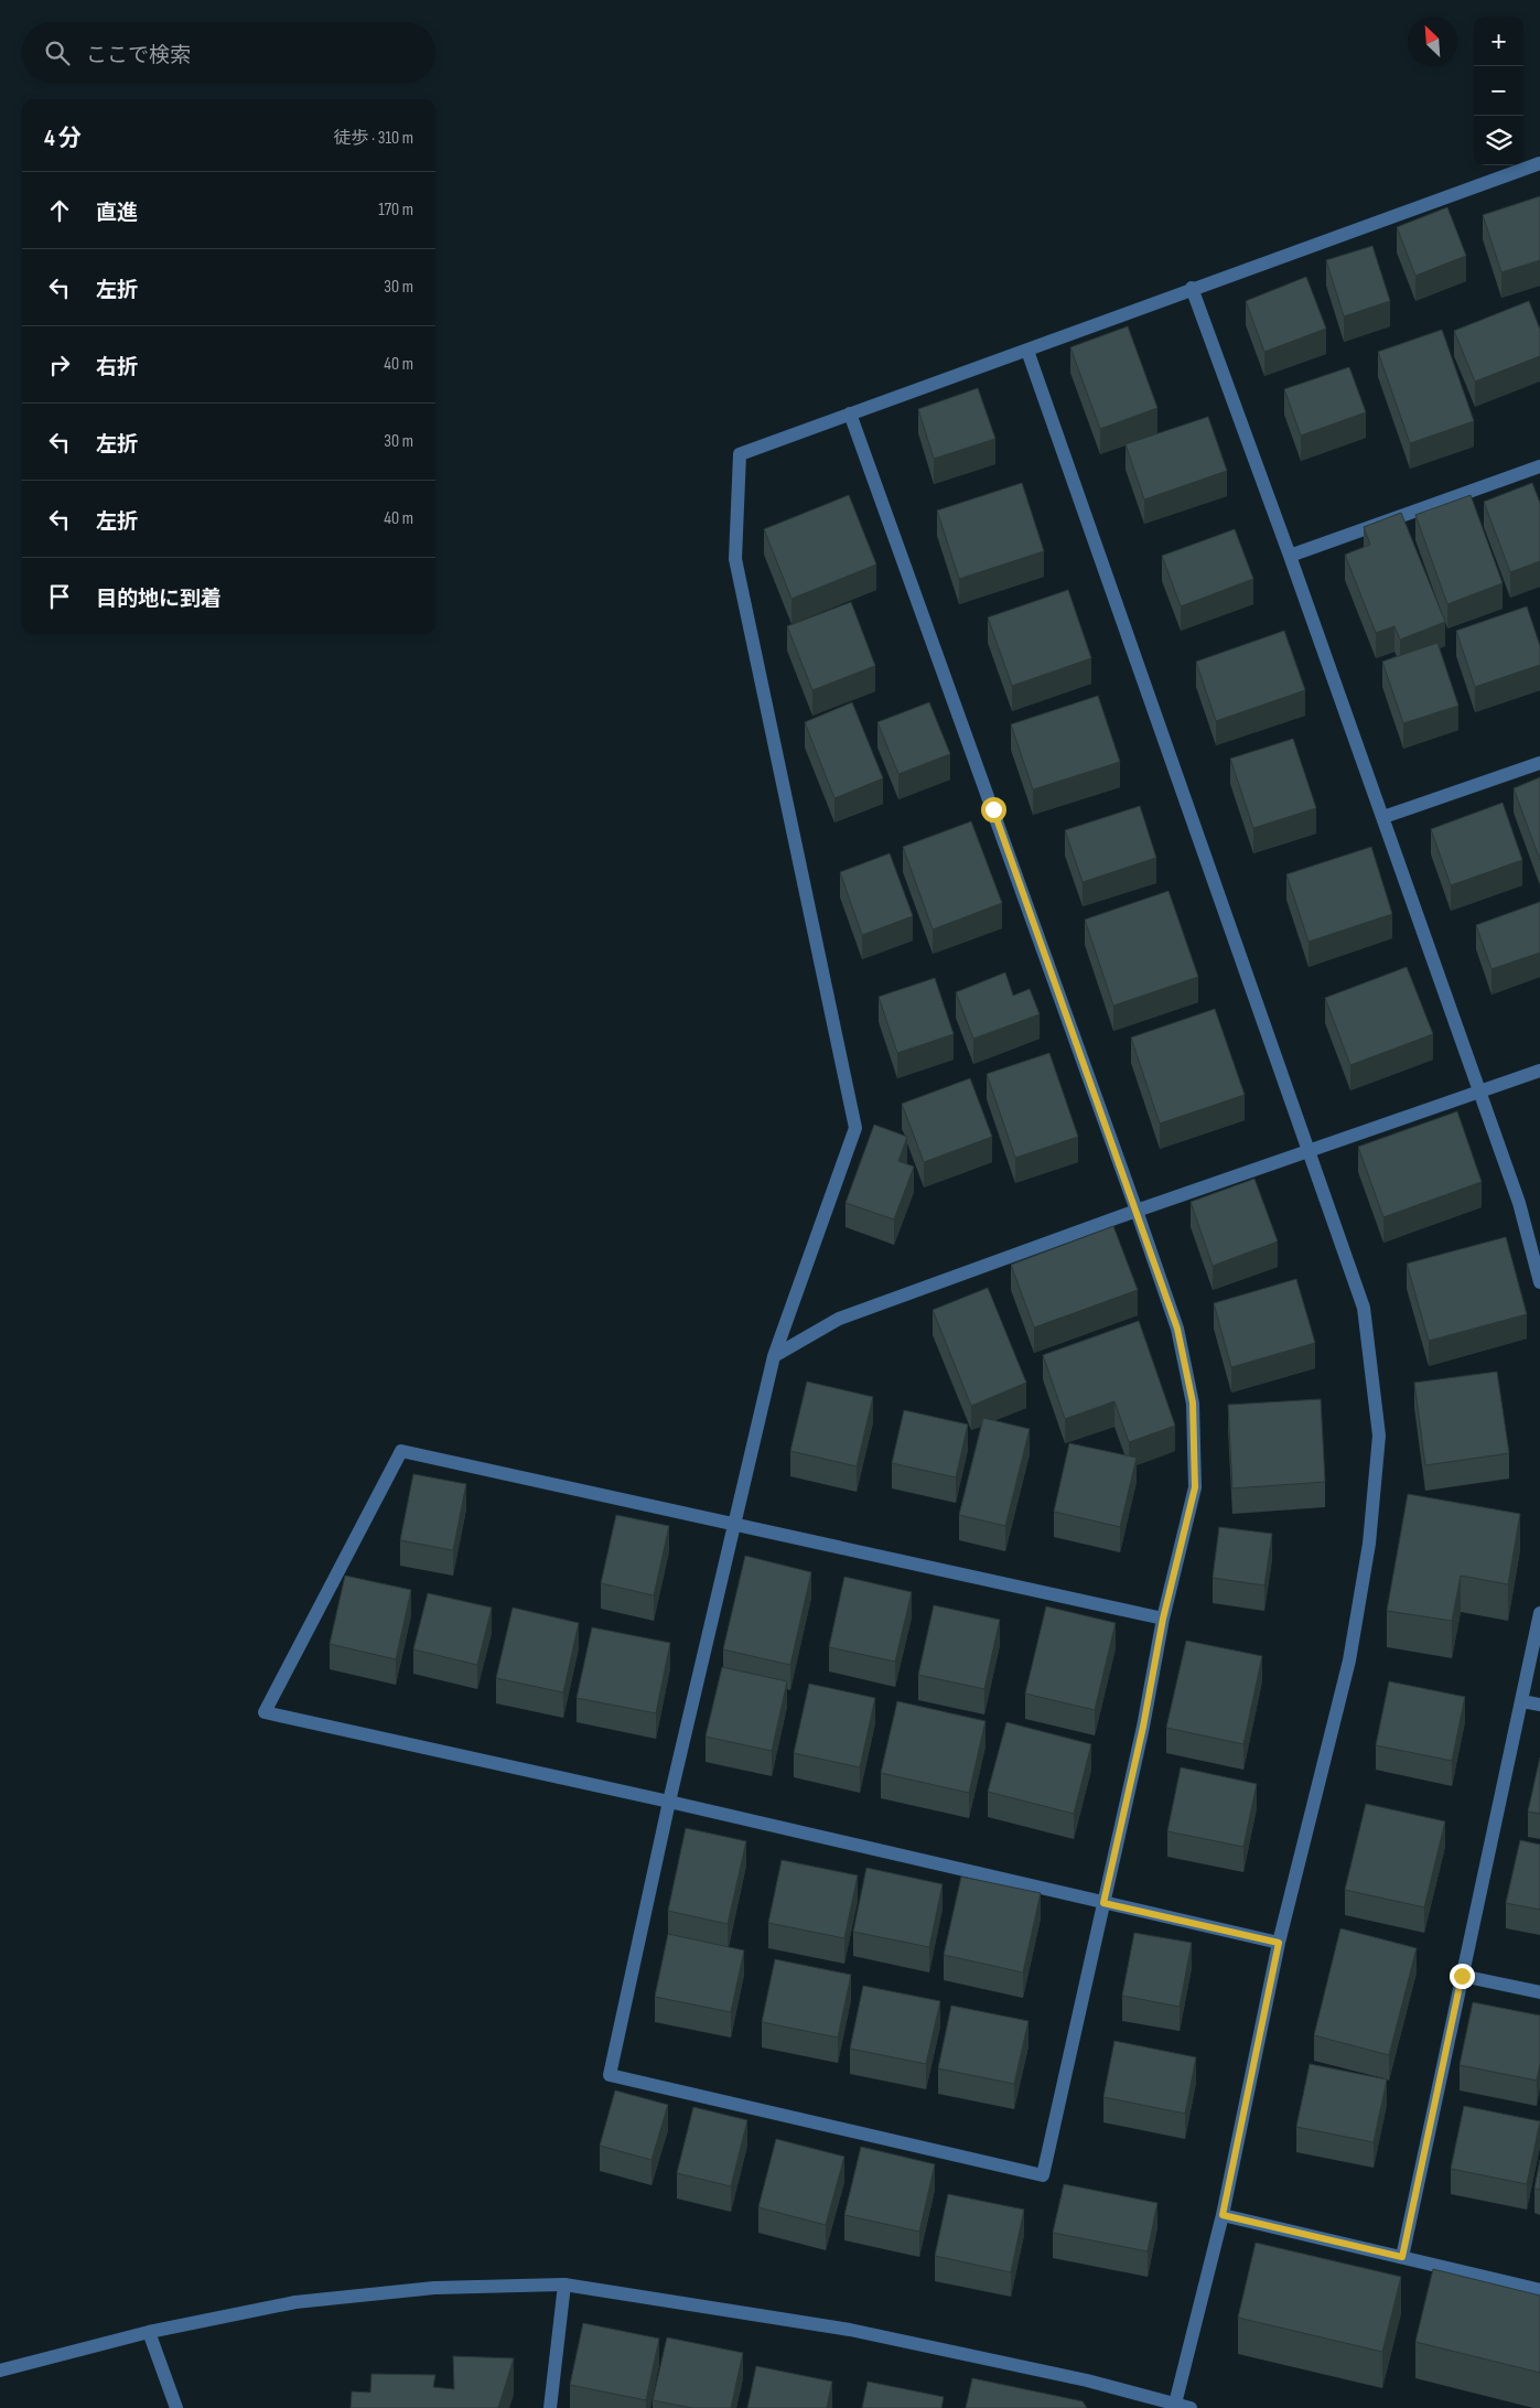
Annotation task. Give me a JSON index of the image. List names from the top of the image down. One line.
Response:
{"north":"top left","page":{"map_buttons":["+","−"],"search":"ここで検索","heading":["4 分","徒歩 · 310 m"],"list":[["直進","170 m"],["左折","30 m"],["右折","40 m"],["左折","30 m"],["左折","40 m"],"目的地に到着"]}}
